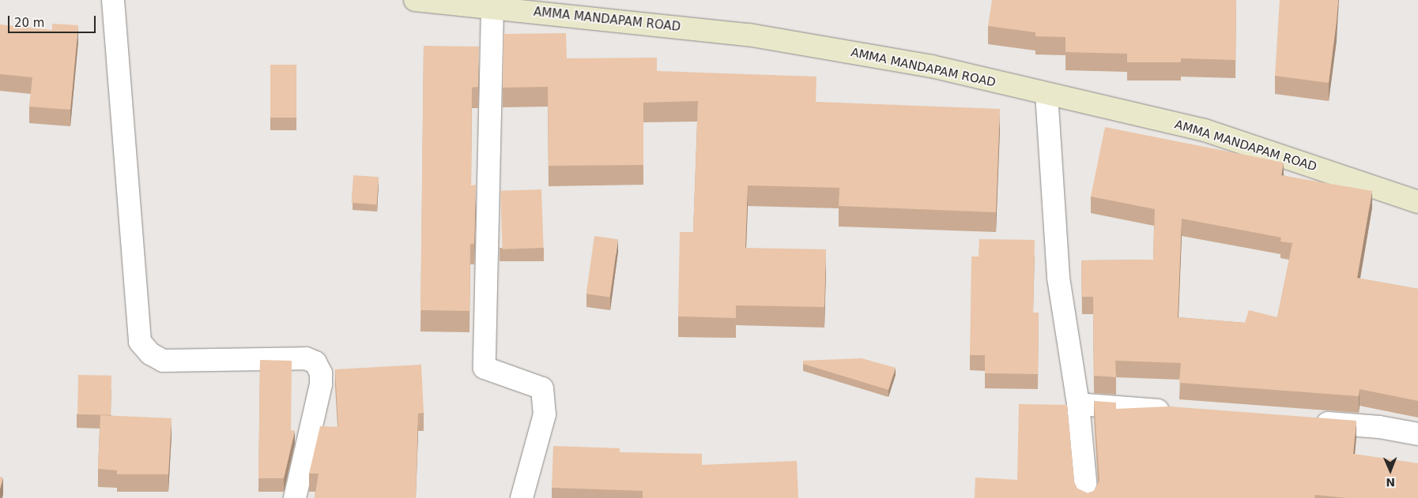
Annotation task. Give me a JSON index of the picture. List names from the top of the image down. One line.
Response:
{"streets":{"main road":["AMMA MANDAPAM ROAD"]},"scale_bar":"20 m","north":"bottom"}
